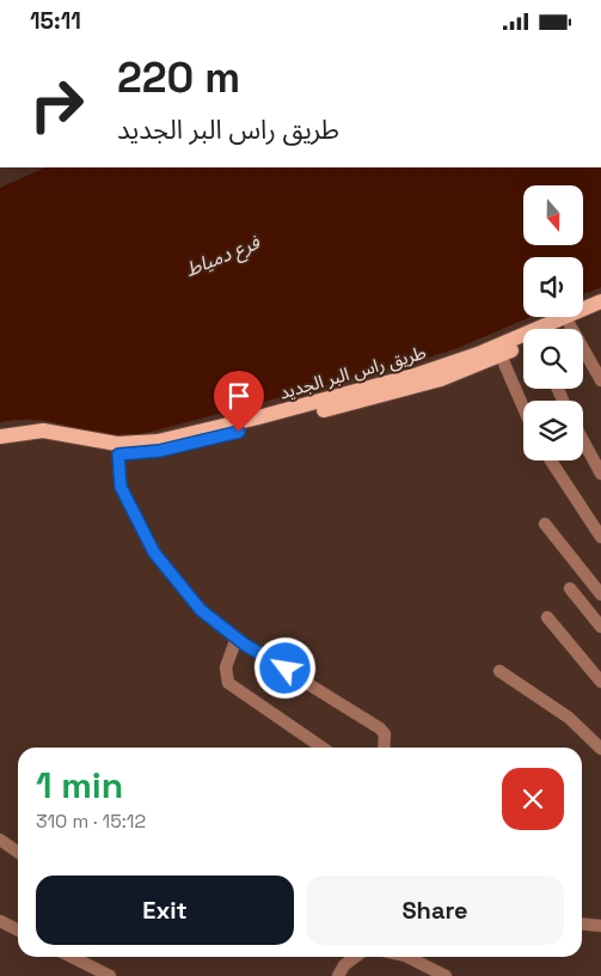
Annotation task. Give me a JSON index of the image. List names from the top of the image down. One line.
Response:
{"streets":{"main road":["طريق راس البر الجديد"]},"water":["فرع دمياط"],"north":"bottom","page":{"status":"15:11","turn":["220 m","طريق راس البر الجديد"],"heading":["1 min","310 m · 15:12"],"buttons":["Exit","Share"]}}
